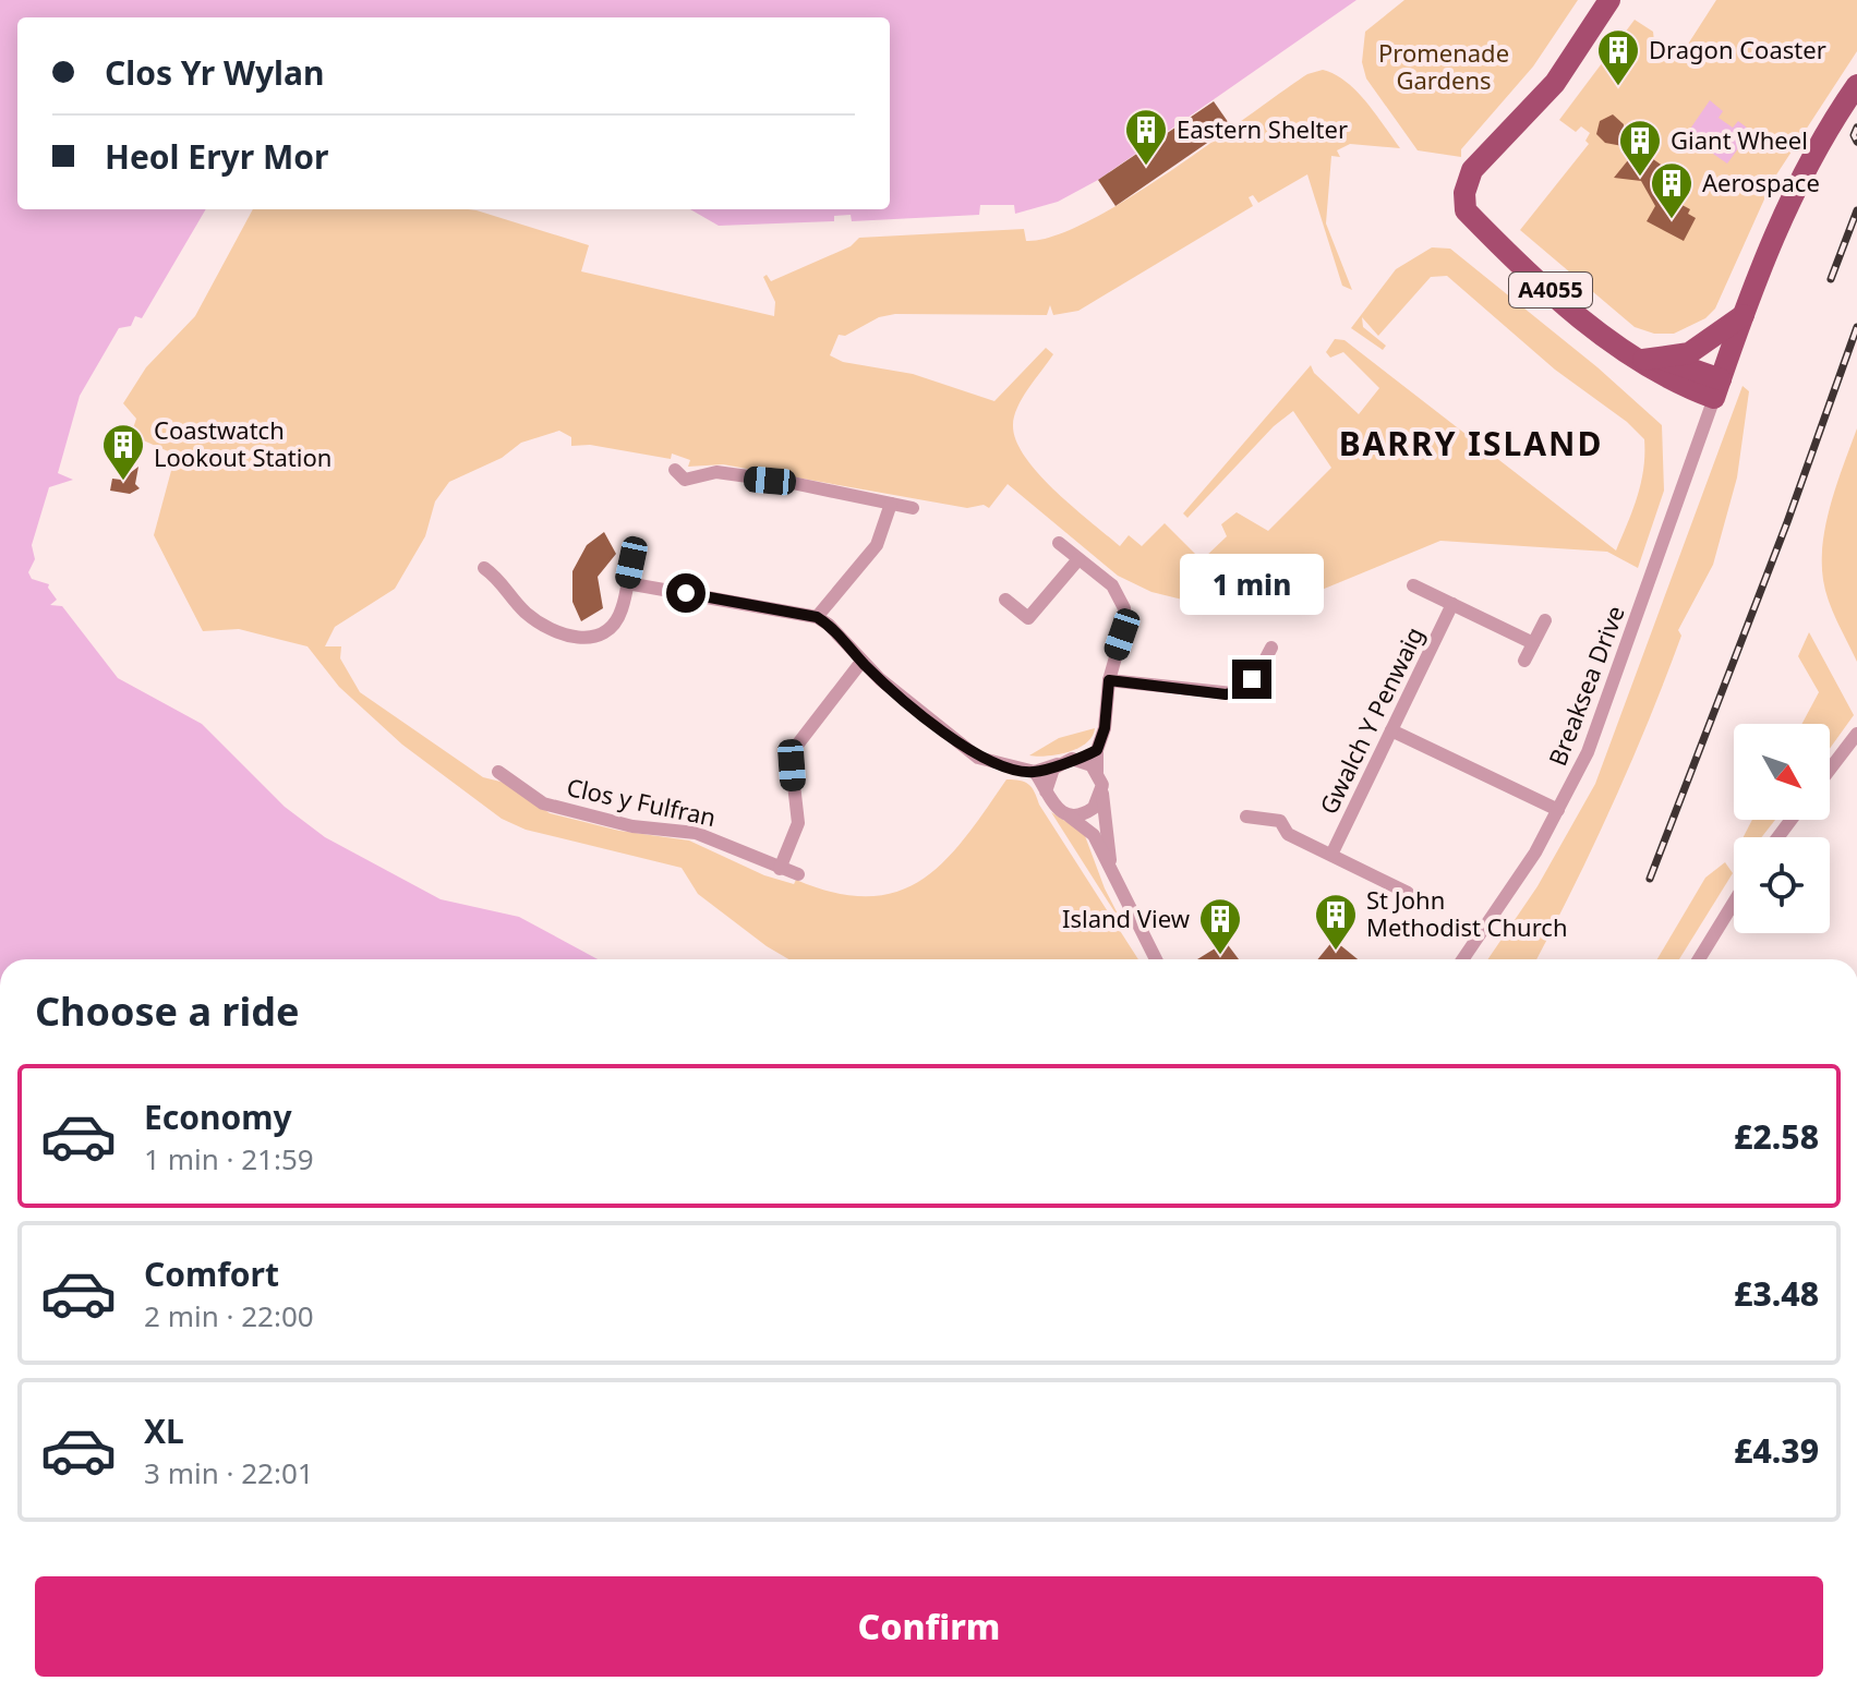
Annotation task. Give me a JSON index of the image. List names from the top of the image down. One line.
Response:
{"streets":{"main road":["A4055"],"street":["Breaksea Drive","Gwalch Y Penwaig","Clos y Fulfran"]},"crossings":[["A4055","Breaksea Drive"]],"districts":["BARRY ISLAND"],"parks":["Promenade Gardens"],"places":{"building":["Dragon Coaster","Eastern Shelter","Giant Wheel","Aerospace","Coastwatch Lookout Station","St John Methodist Church","Island View"]},"north":"bottom right","page":{"banner":["Clos Yr Wylan","Heol Eryr Mor"],"bubble":"1 min","heading":"Choose a ride","list":[{"name":"Economy","note":"1 min · 21:59","value":"£2.58"},{"name":"Comfort","note":"2 min · 22:00","value":"£3.48"},{"name":"XL","note":"3 min · 22:01","value":"£4.39"}],"buttons":"Confirm"}}
